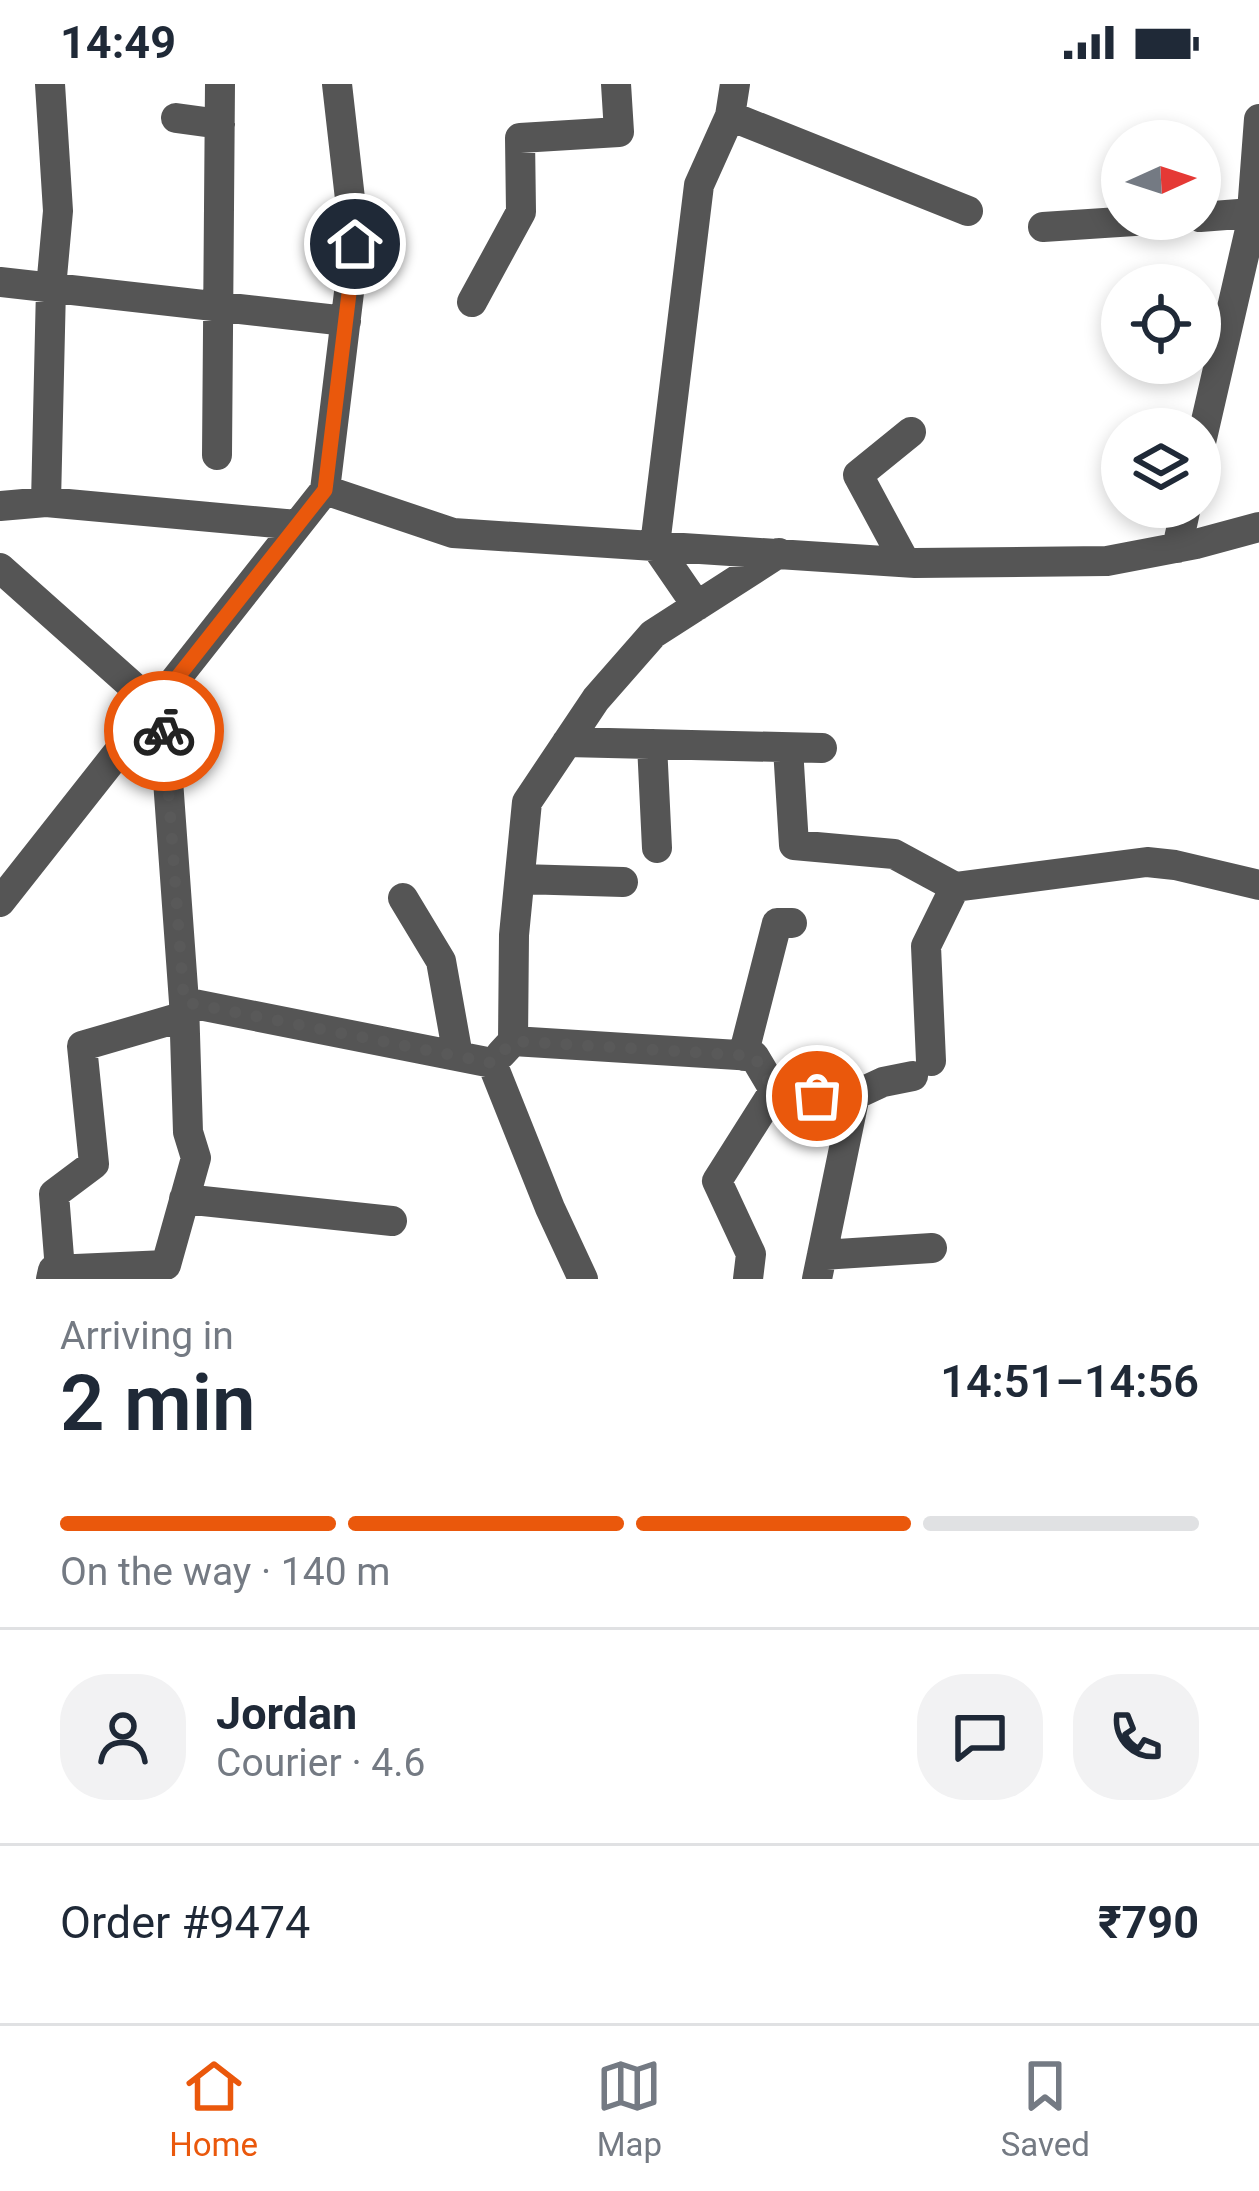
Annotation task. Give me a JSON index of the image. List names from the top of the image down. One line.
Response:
{"north":"right","page":{"status":"14:49","heading":["2 min","Arriving in","14:51–14:56"],"panel":["Jordan","Courier · 4.6","Order #9474","₹790"],"bar":"On the way · 140 m","tabs":["Home","Map","Saved"]}}
